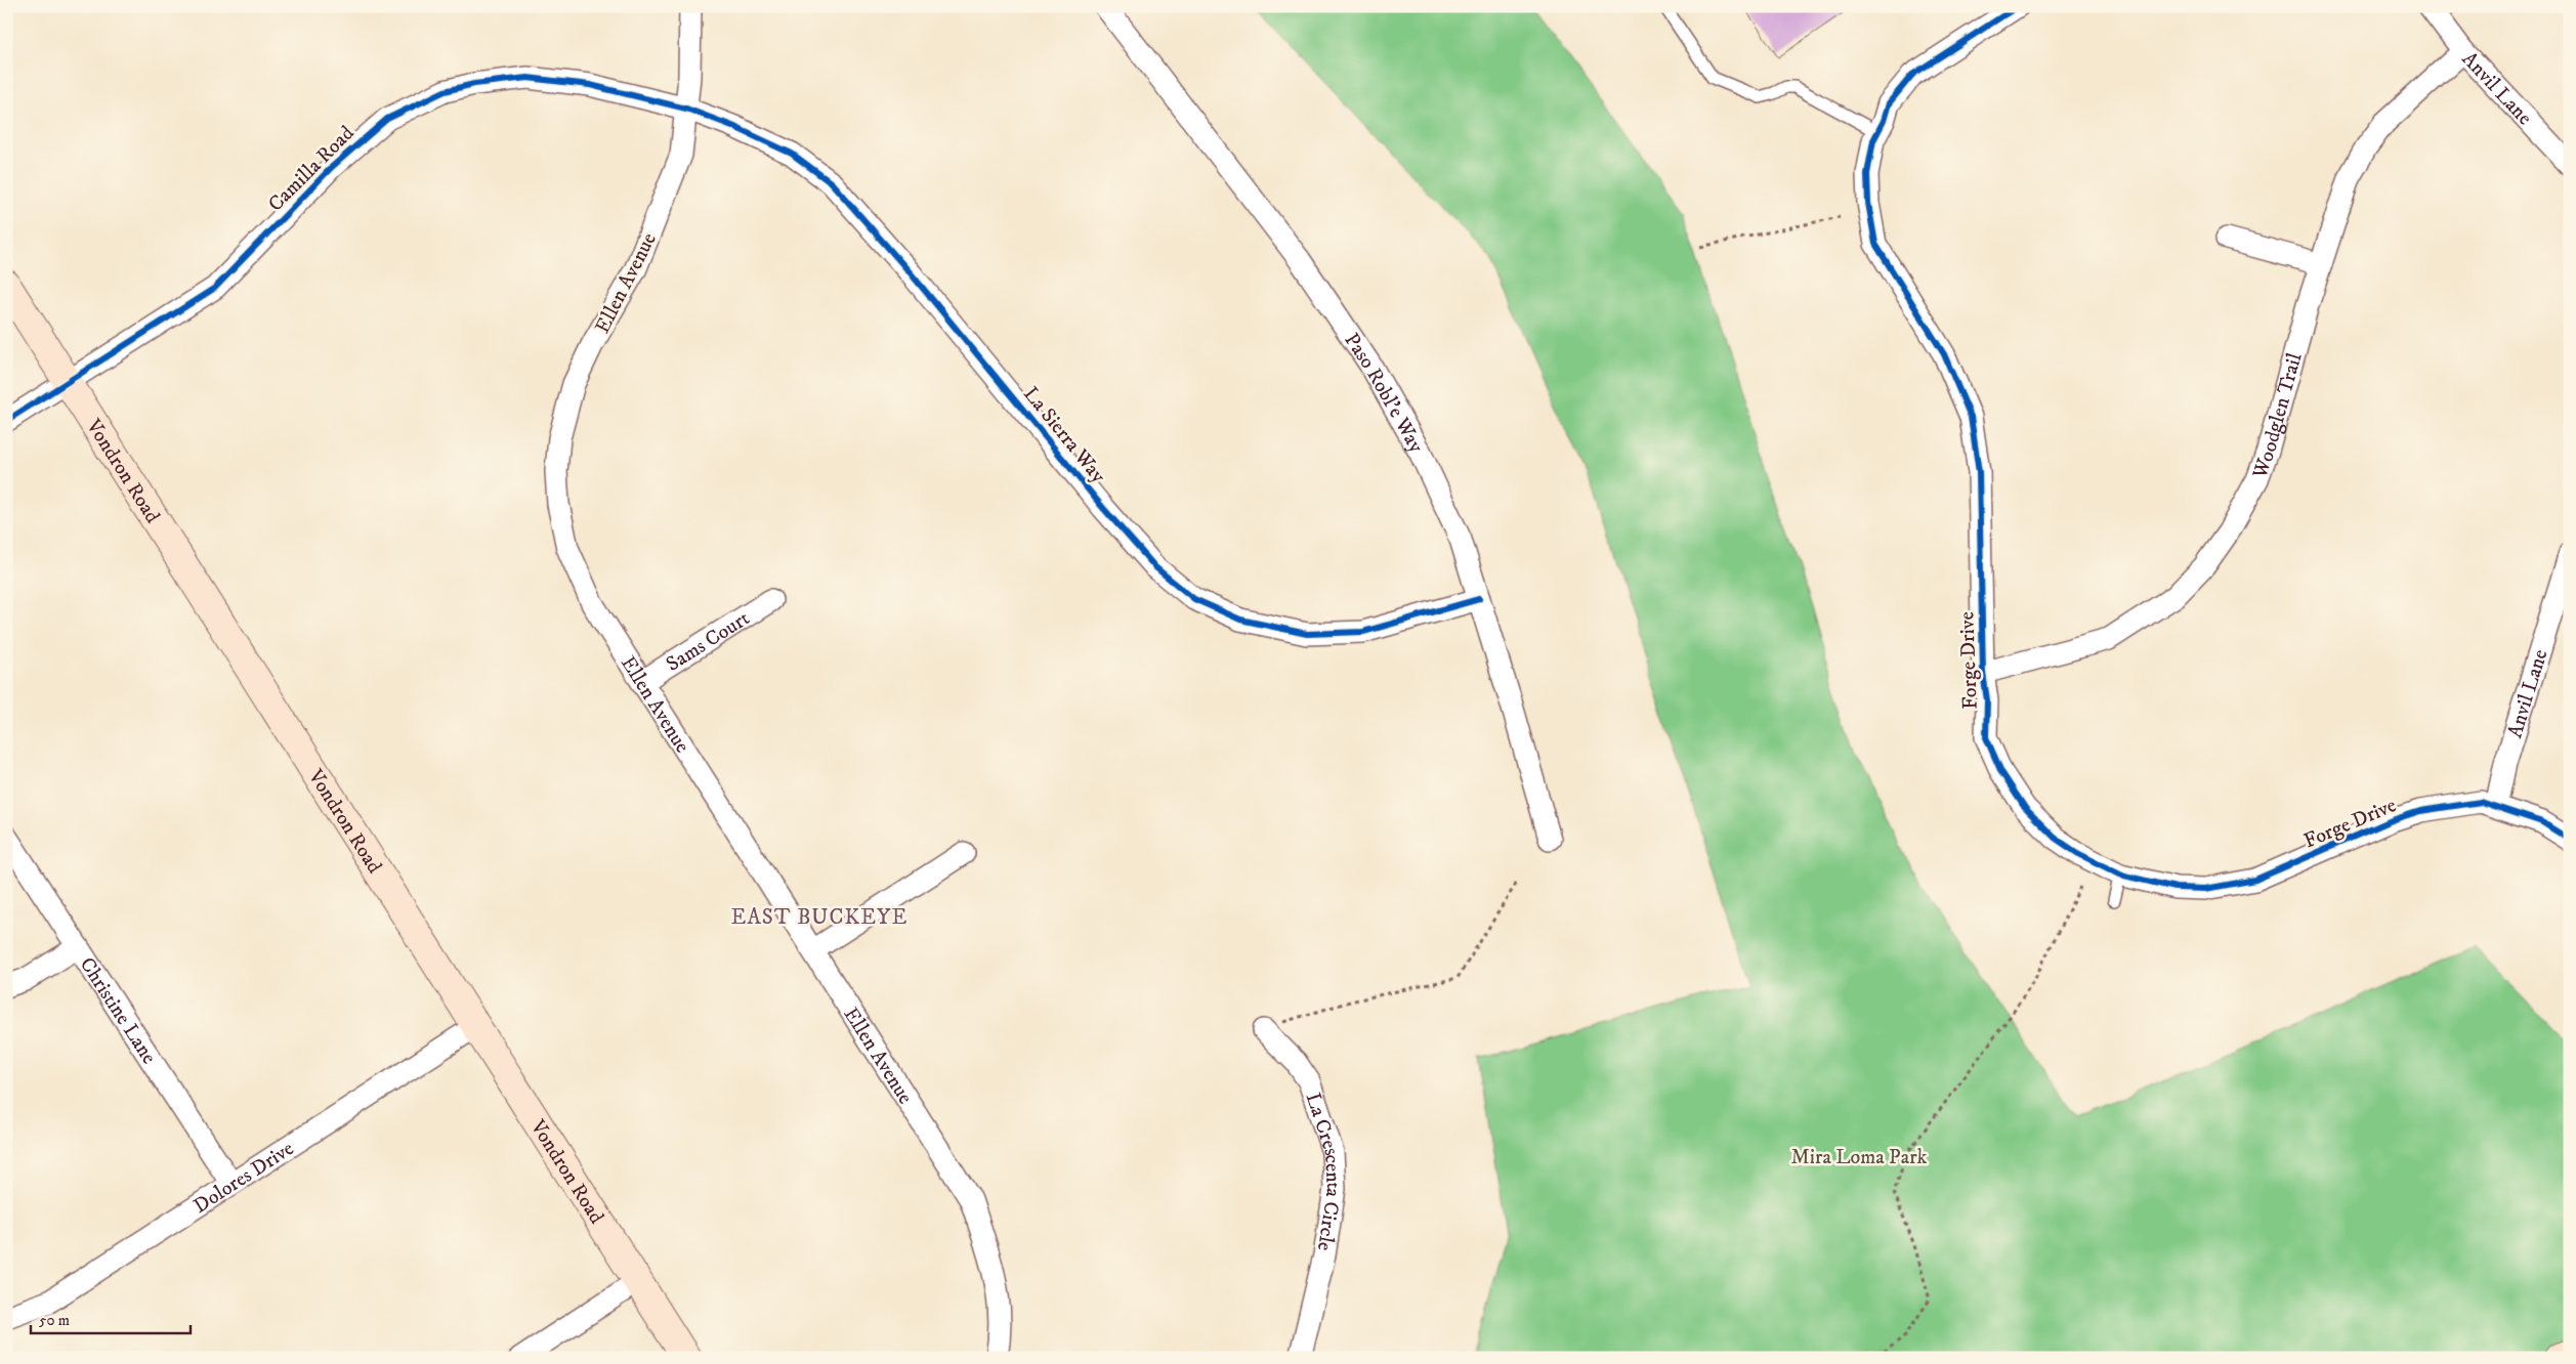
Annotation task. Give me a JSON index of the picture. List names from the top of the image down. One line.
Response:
{"streets":{"street":["Anvil Lane","Camilla Road","Ellen Avenue","Paso Robl'e Way","Woodglen Trail","La Sierra Way","Vondron Road","Sams Court","Forge Drive","Christine Lane","La Crescenta Circle","Dolores Drive"]},"crossings":[["Anvil Lane","Woodglen Trail"],["Anvil Lane","Forge Drive"],["Camilla Road","Ellen Avenue"],["Camilla Road","La Sierra Way"],["Camilla Road","Vondron Road"],["Ellen Avenue","La Sierra Way"],["Ellen Avenue","Sams Court"],["Paso Robl'e Way","La Sierra Way"],["Woodglen Trail","Forge Drive"],["Vondron Road","Dolores Drive"],["Christine Lane","Dolores Drive"]],"districts":["EAST BUCKEYE"],"parks":["Mira Loma Park"],"scale_bar":"50 m"}
